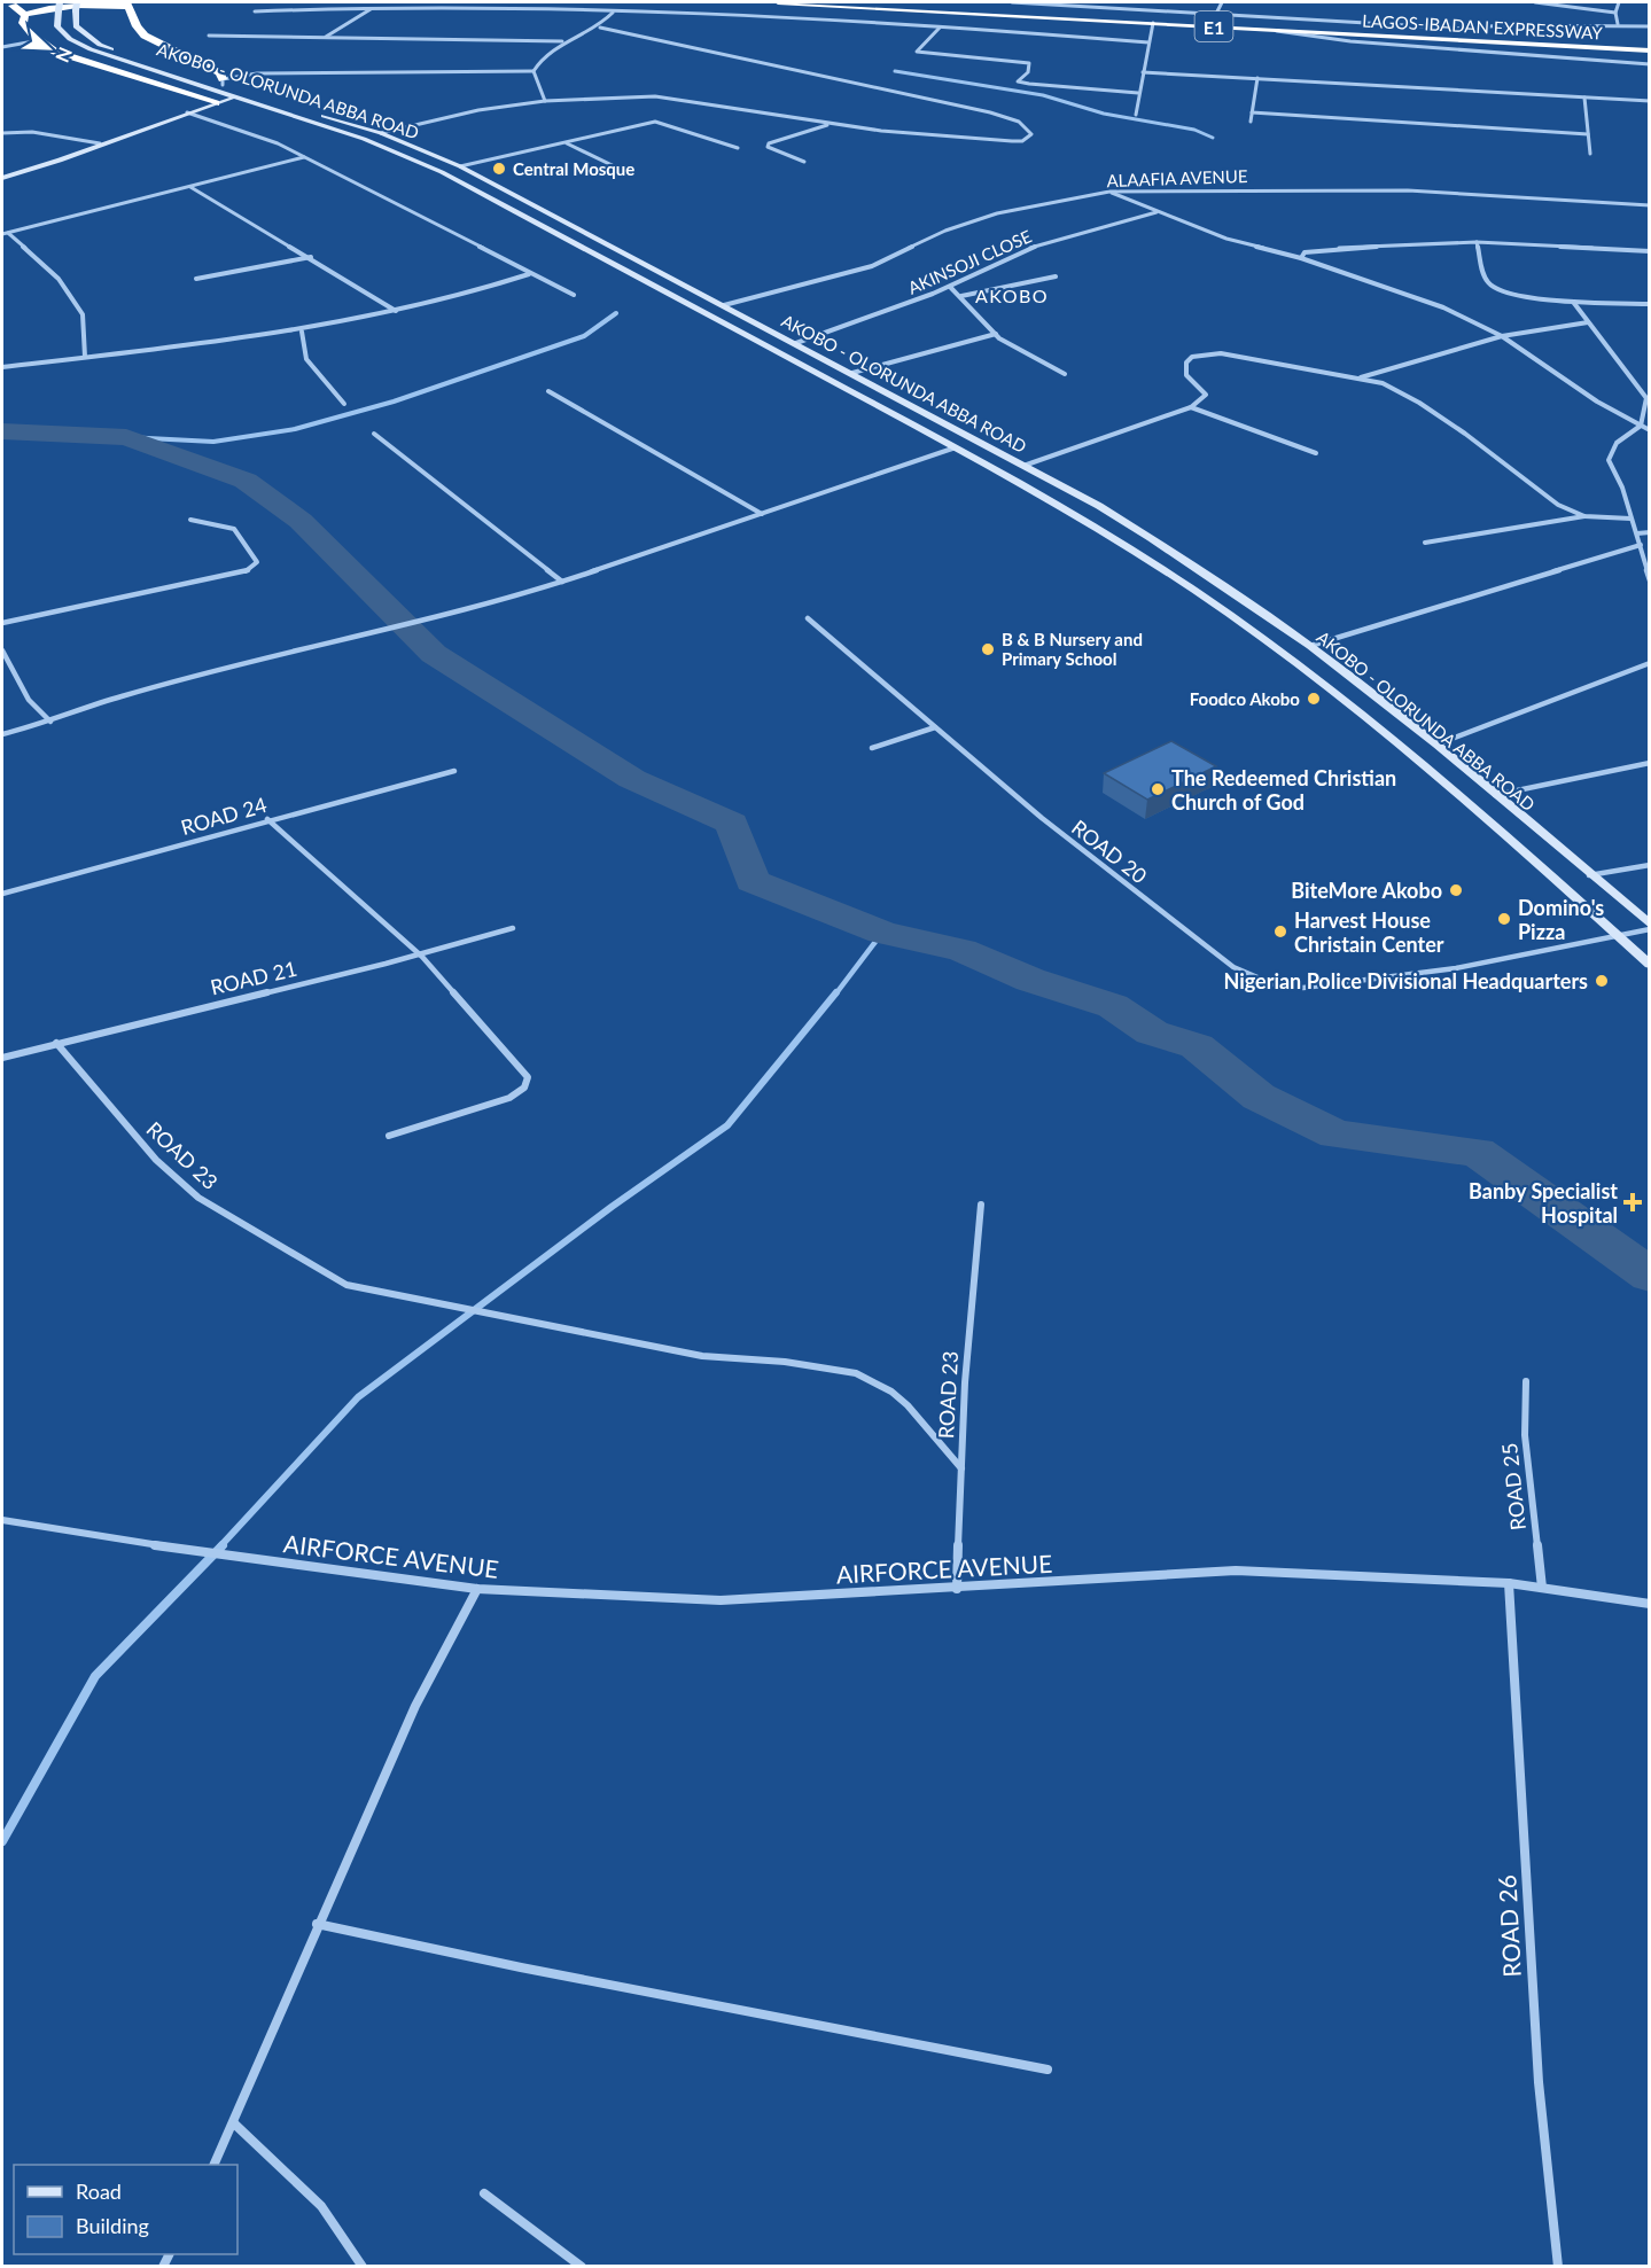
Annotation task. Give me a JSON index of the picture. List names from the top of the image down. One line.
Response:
{"streets":{"highway":["E1","LAGOS-IBADAN EXPRESSWAY"],"main road":["AKOBO - OLORUNDA ABBA ROAD"],"street":["ALAAFIA AVENUE","AKINSOJI CLOSE","ROAD 24","ROAD 20","ROAD 21","ROAD 23","ROAD 25","AIRFORCE AVENUE","ROAD 26"]},"crossings":[["AKOBO - OLORUNDA ABBA ROAD","ALAAFIA AVENUE"],["AKOBO - OLORUNDA ABBA ROAD","AKINSOJI CLOSE"],["AKOBO - OLORUNDA ABBA ROAD","ROAD 20"],["ROAD 21","ROAD 23"],["ROAD 23","AIRFORCE AVENUE"],["ROAD 25","AIRFORCE AVENUE"],["AIRFORCE AVENUE","ROAD 26"]],"districts":["AKOBO"],"places":{"other":["Central Mosque","B & B Nursery and Primary School","Foodco Akobo","The Redeemed Christian Church of God","BiteMore Akobo","Domino's Pizza","Harvest House Christain Center","Nigerian Police Divisional Headquarters"],"health":["Banby Specialist Hospital"]},"legend":["Road","Building"],"north":"bottom right"}
